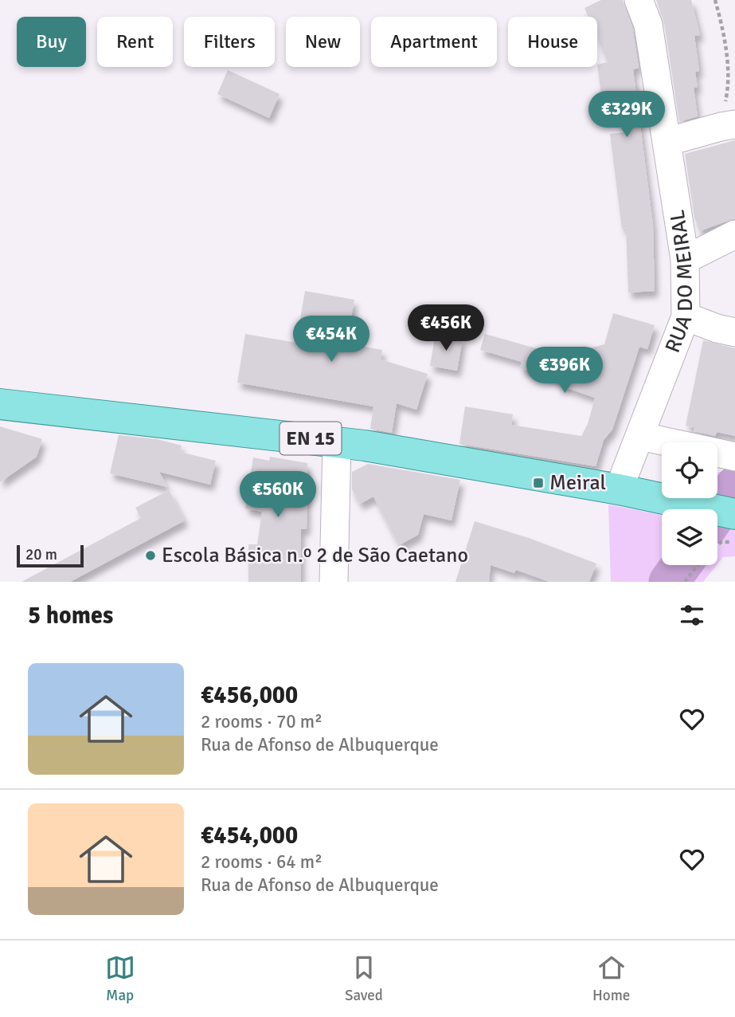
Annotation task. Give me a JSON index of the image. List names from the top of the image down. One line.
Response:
{"streets":{"main road":["EN 15"],"street":["RUA DO MEIRAL"]},"crossings":[["RUA DO MEIRAL","EN 15"]],"places":{"transit":["Meiral"],"other":["Escola Básica n.º 2 de São Caetano"]},"scale_bar":"20 m","page":{"chip":["Buy","Rent","Filters","New","Apartment","House"],"price":["€329K","€456K","€454K","€396K","€560K"],"scale":"20 m","heading":"5 homes","list":[{"name":"€456,000","note":"2 rooms · 70 m² · Rua de Afonso de Albuquerque"},{"name":"€454,000","note":"2 rooms · 64 m² · Rua de Afonso de Albuquerque"}],"tabs":["Map","Saved","Home"]}}
